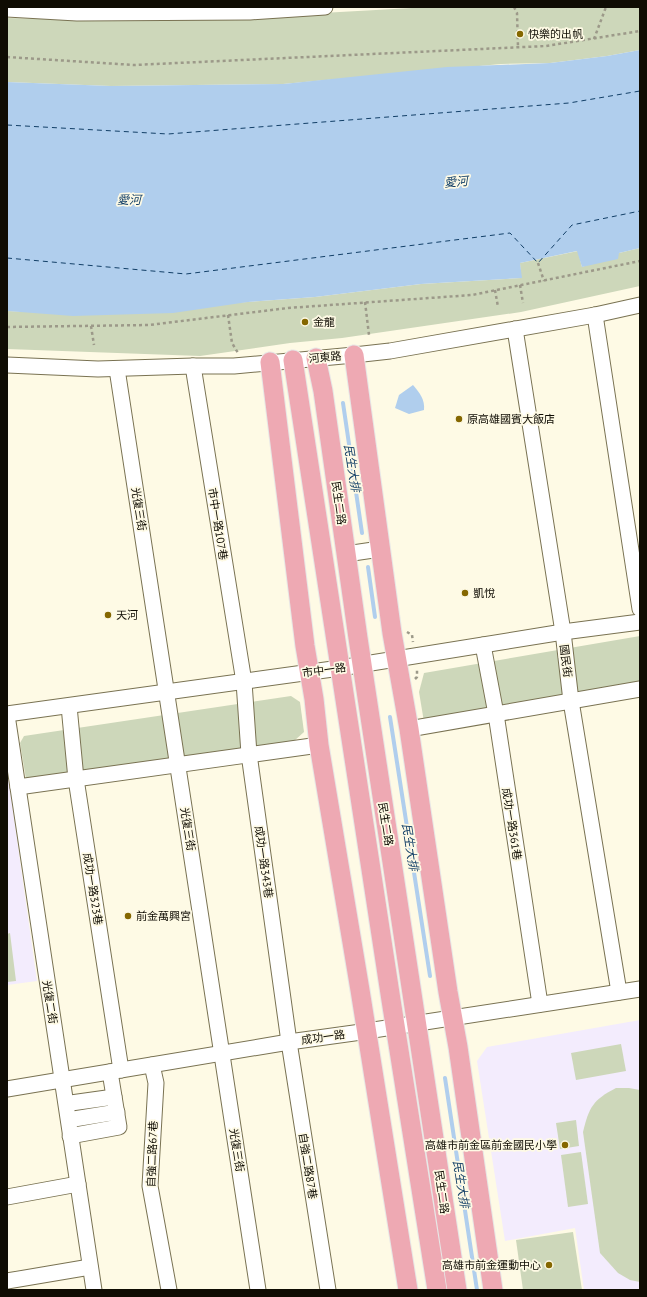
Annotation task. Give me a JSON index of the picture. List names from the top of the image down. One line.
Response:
{"streets":{"main road":["民生二路"],"street":["河東路","光復三街","市中一路107巷","國民街","市中一路","成功一路361巷","成功一路343巷","成功一路323巷","光復二街","成功一路","自強二路67巷","自強二路87巷"]},"crossings":[["河東路","民生二路"],["河東路","光復三街"],["河東路","市中一路107巷"],["河東路","國民街"],["民生二路","市中一路"],["民生二路","成功一路"],["光復三街","市中一路"],["光復三街","成功一路"],["市中一路107巷","市中一路"],["市中一路107巷","成功一路343巷"],["國民街","市中一路"],["國民街","成功一路"],["市中一路","成功一路361巷"],["市中一路","成功一路343巷"],["市中一路","成功一路323巷"],["市中一路","光復二街"],["成功一路361巷","成功一路"],["成功一路343巷","成功一路"],["成功一路343巷","自強二路87巷"],["成功一路323巷","成功一路"],["光復二街","成功一路"],["成功一路","自強二路67巷"],["成功一路","自強二路87巷"]],"water":["愛河","民生大排"],"places":["快樂的出帆","金龍","原高雄國賓大飯店","凱悅","天河","前金萬興宮","高雄市前金區前金國民小學","高雄市前金運動中心"]}
